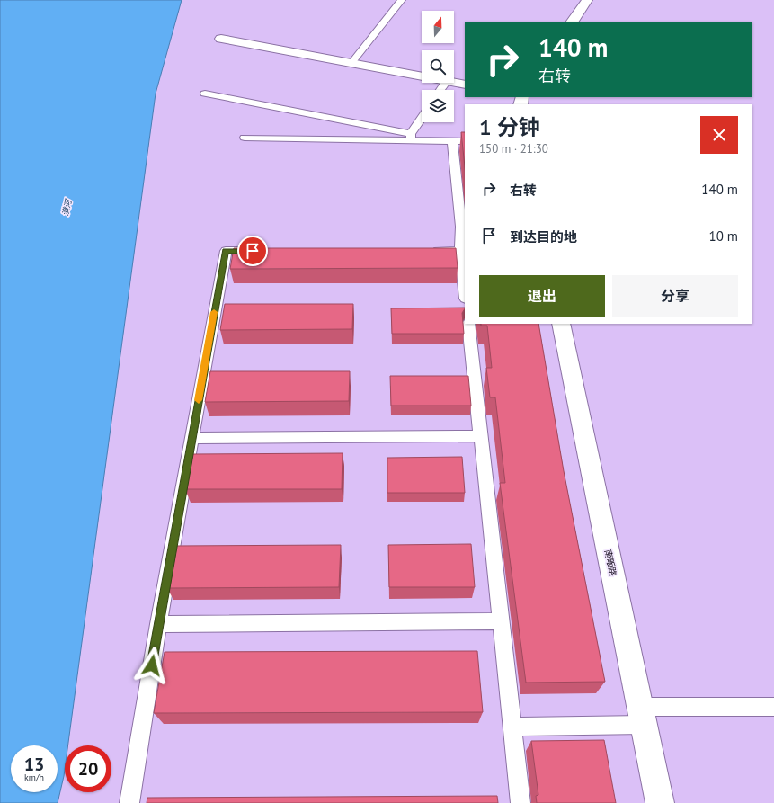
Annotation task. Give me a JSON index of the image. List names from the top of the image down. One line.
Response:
{"streets":{"street":["南畈路"]},"water":["潢河"],"north":"top","page":{"turn":["140 m","右转"],"heading":["1 分钟","150 m · 21:30"],"list":[{"name":"右转","value":"140 m"},{"name":"到达目的地","value":"10 m"}],"buttons":["退出","分享"],"speed":"13 km/h","limit":"20"}}
